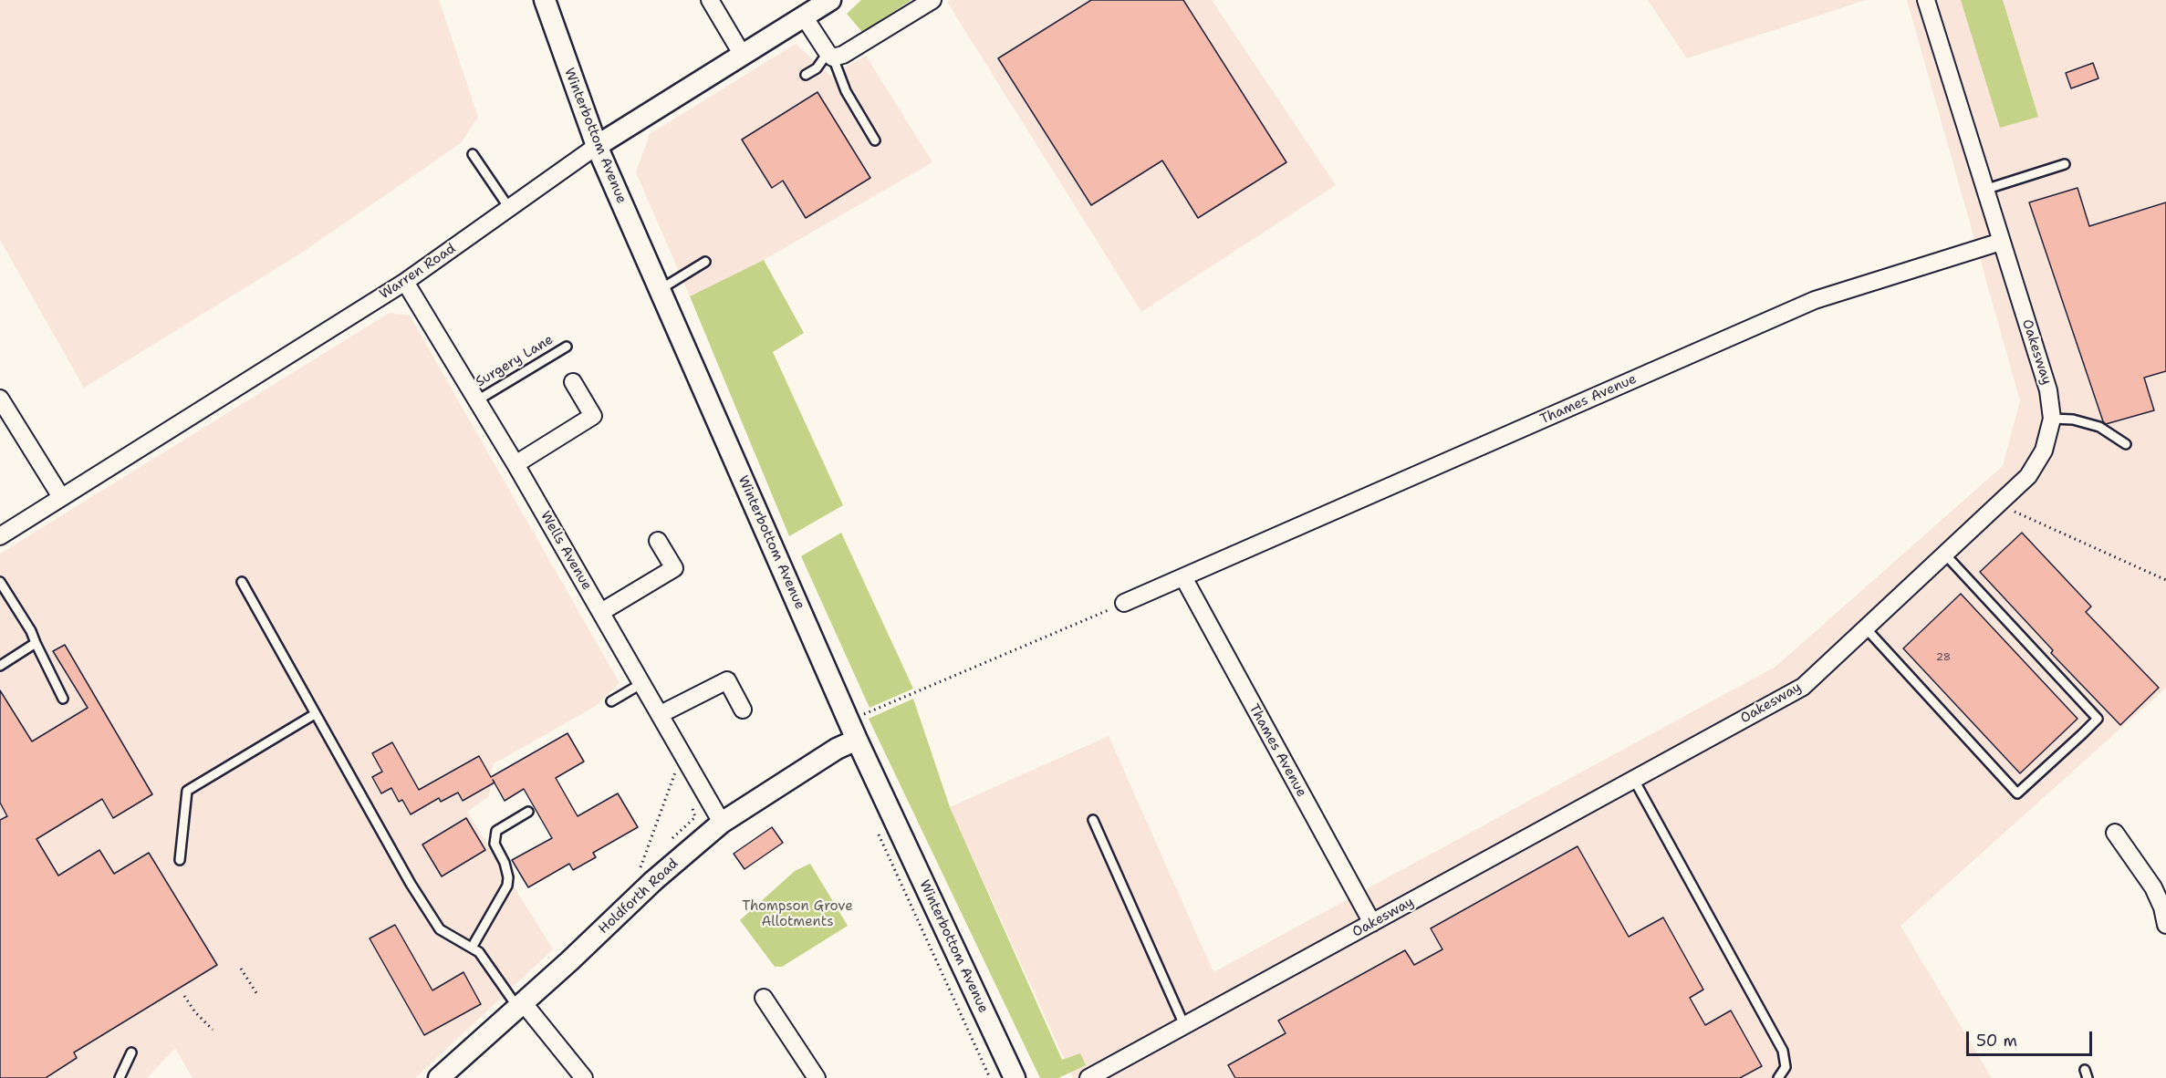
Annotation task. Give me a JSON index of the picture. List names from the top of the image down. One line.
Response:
{"streets":{"street":["Winterbottom Avenue","Warren Road","Oakesway","Thames Avenue","Wells Avenue","Holdforth Road"],"lane":["Surgery Lane"]},"crossings":[["Winterbottom Avenue","Warren Road"],["Winterbottom Avenue","Holdforth Road"],["Warren Road","Wells Avenue"],["Oakesway","Thames Avenue"],["Surgery Lane","Wells Avenue"],["Wells Avenue","Holdforth Road"]],"parks":["Thompson Grove Allotments"],"house_numbers":["28"],"scale_bar":"50 m"}
